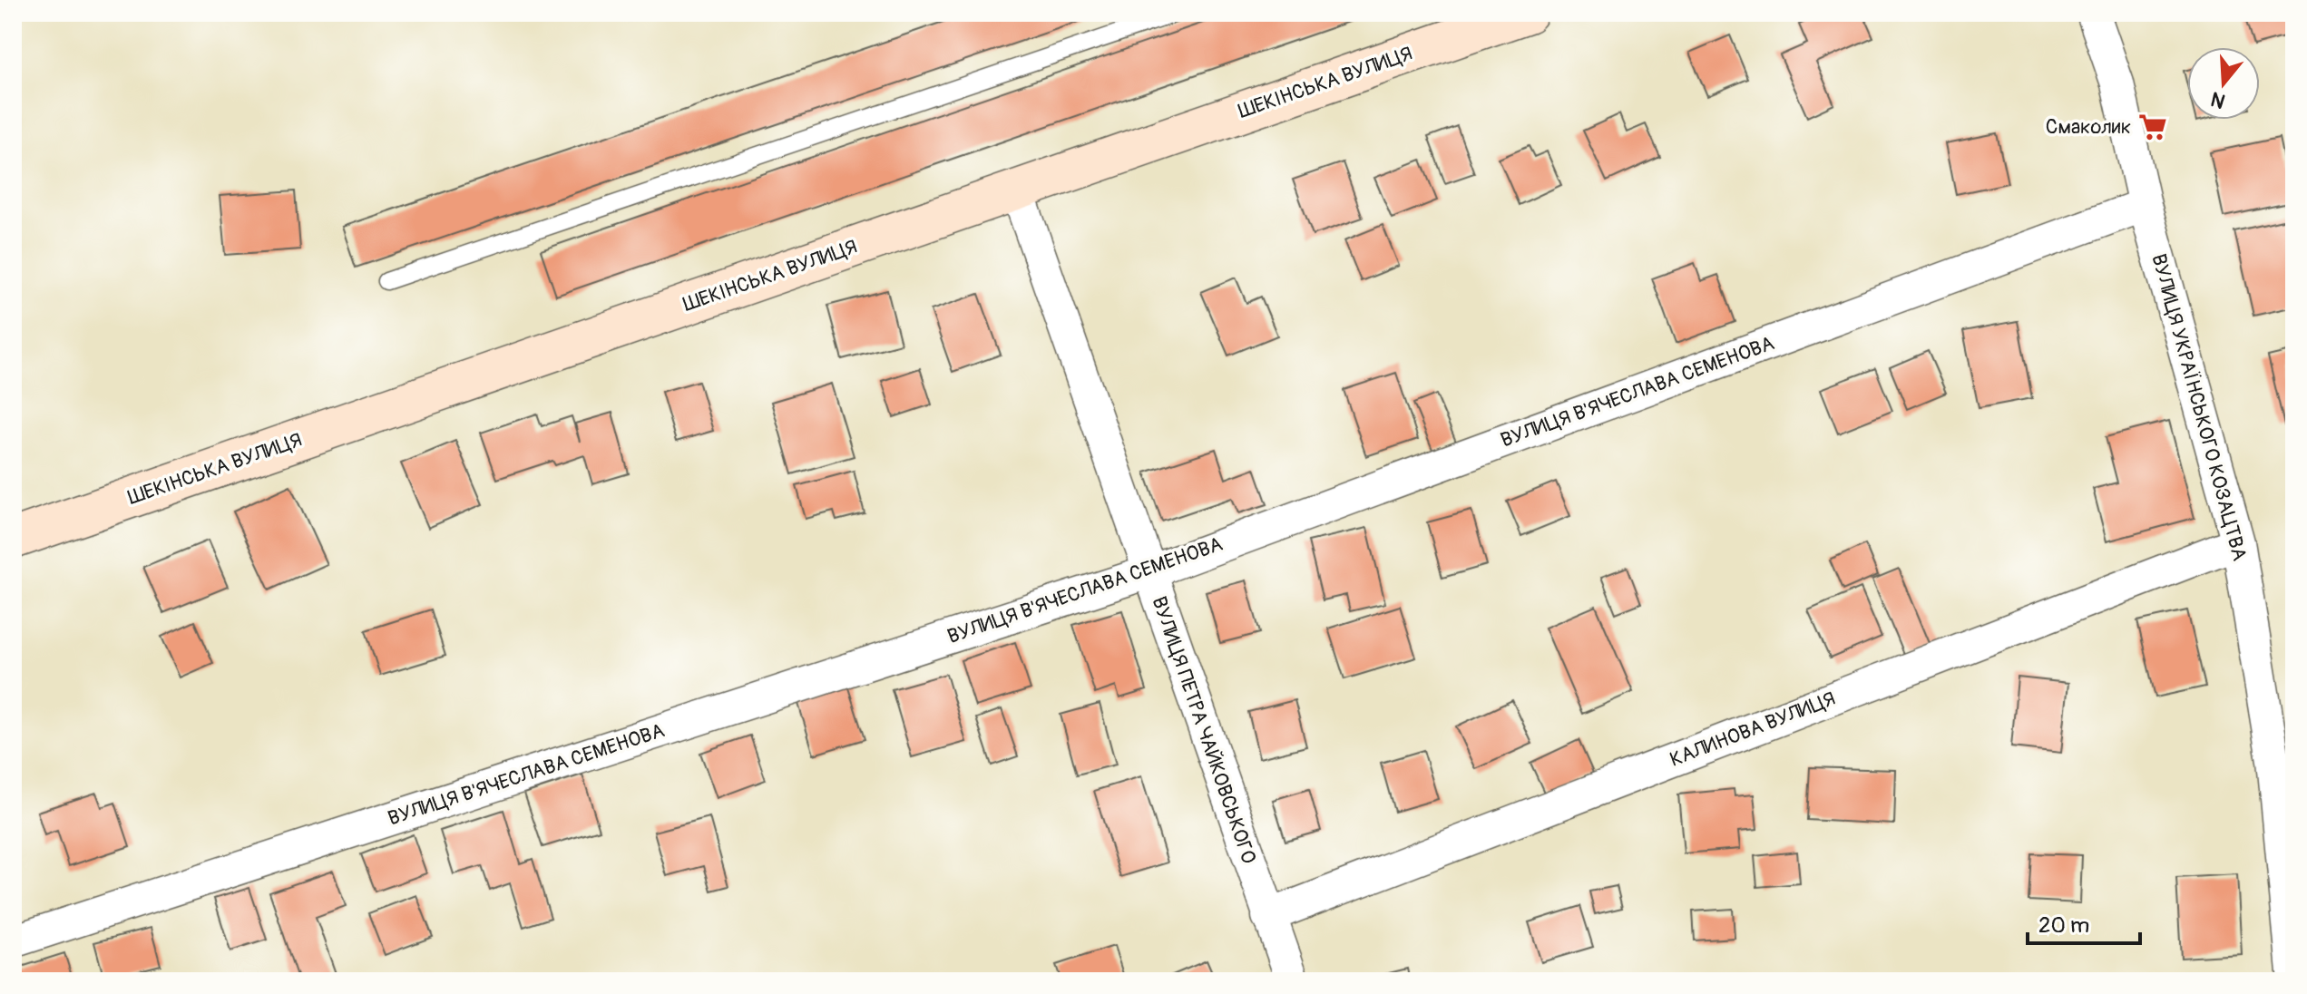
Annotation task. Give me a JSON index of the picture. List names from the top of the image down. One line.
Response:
{"streets":{"street":["ШЕКІНСЬКА ВУЛИЦЯ","ВУЛИЦЯ В'ЯЧЕСЛАВА СЕМЕНОВА","ВУЛИЦЯ УКРАЇНСЬКОГО КОЗАЦТВА","КАЛИНОВА ВУЛИЦЯ","ВУЛИЦЯ ПЕТРА ЧАЙКОВСЬКОГО"]},"crossings":[["ШЕКІНСЬКА ВУЛИЦЯ","ВУЛИЦЯ ПЕТРА ЧАЙКОВСЬКОГО"],["ВУЛИЦЯ В'ЯЧЕСЛАВА СЕМЕНОВА","ВУЛИЦЯ УКРАЇНСЬКОГО КОЗАЦТВА"],["ВУЛИЦЯ В'ЯЧЕСЛАВА СЕМЕНОВА","ВУЛИЦЯ ПЕТРА ЧАЙКОВСЬКОГО"],["ВУЛИЦЯ УКРАЇНСЬКОГО КОЗАЦТВА","КАЛИНОВА ВУЛИЦЯ"],["КАЛИНОВА ВУЛИЦЯ","ВУЛИЦЯ ПЕТРА ЧАЙКОВСЬКОГО"]],"places":{"supermarket":["Смаколик"]},"scale_bar":"20 m","north":"bottom"}
